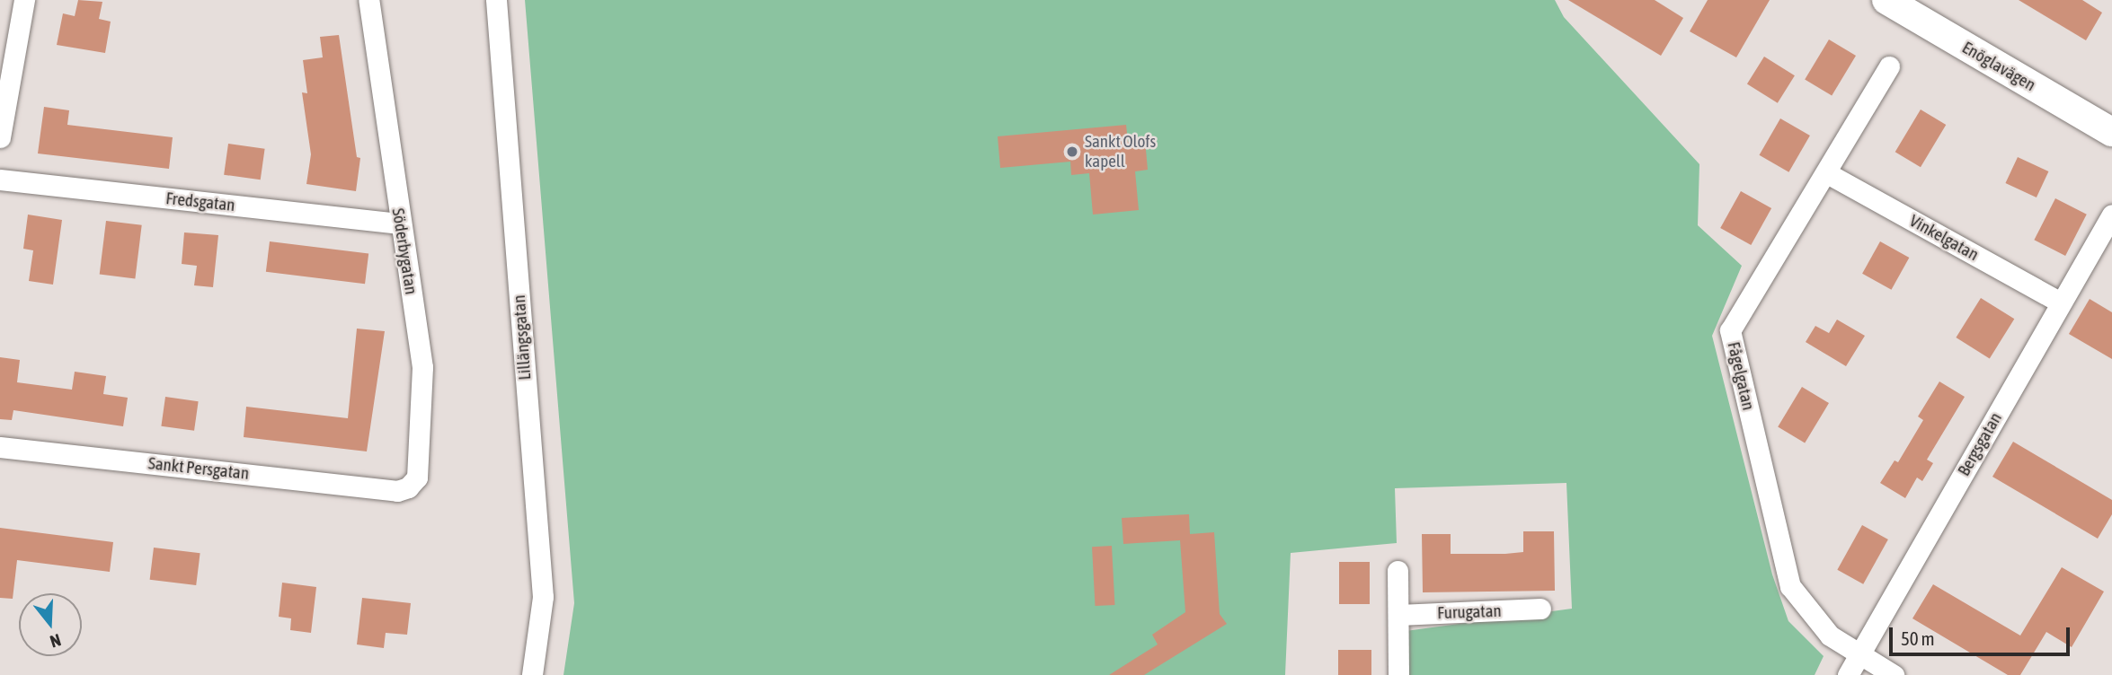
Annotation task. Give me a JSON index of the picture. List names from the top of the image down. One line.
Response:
{"streets":{"street":["Enöglavägen","Fredsgatan","Vinkelgatan","Söderbygatan","Lillängsgatan","Fågelgatan","Bergsgatan","Sankt Persgatan","Furugatan"]},"crossings":[["Fredsgatan","Söderbygatan"],["Vinkelgatan","Fågelgatan"],["Vinkelgatan","Bergsgatan"],["Söderbygatan","Sankt Persgatan"],["Fågelgatan","Bergsgatan"]],"places":["Sankt Olofs kapell"],"scale_bar":"50 m","north":"bottom"}
